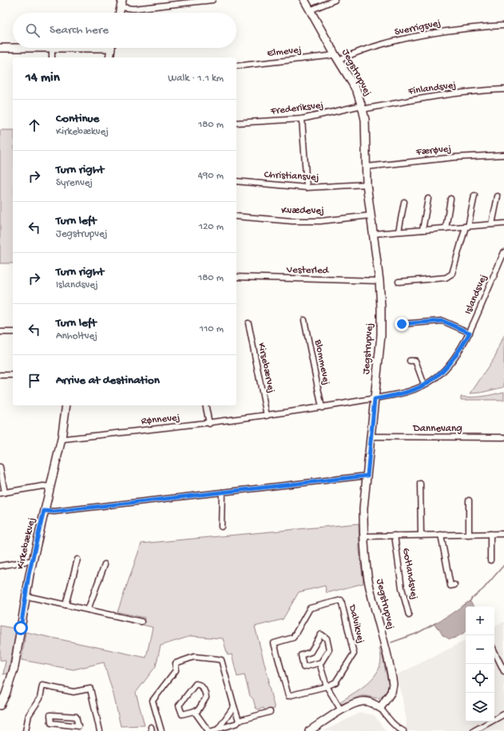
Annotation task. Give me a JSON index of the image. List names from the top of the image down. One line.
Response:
{"streets":{"street":["Sverrigsvej","Elmevej","Jegstrupvej","Finlandsvej","Frederiksvej","Færøvej","Christiansvej","Kvædevej","Vesterled","Islandsvej","Blommevej","Kirsebærvej","Rønnevej","Dannevang","Kirkebækvej","Gotlandsvej","Dalvikvej"]},"crossings":[["Sverrigsvej","Elmevej"],["Sverrigsvej","Jegstrupvej"],["Elmevej","Jegstrupvej"],["Jegstrupvej","Finlandsvej"],["Jegstrupvej","Frederiksvej"],["Jegstrupvej","Færøvej"],["Jegstrupvej","Christiansvej"],["Jegstrupvej","Kvædevej"],["Jegstrupvej","Vesterled"],["Jegstrupvej","Islandsvej"],["Jegstrupvej","Rønnevej"],["Jegstrupvej","Dannevang"],["Jegstrupvej","Gotlandsvej"],["Finlandsvej","Frederiksvej"],["Islandsvej","Rønnevej"],["Blommevej","Rønnevej"],["Kirsebærvej","Rønnevej"],["Rønnevej","Kirkebækvej"]],"page":{"search":"Search here","heading":["14 min","Walk · 1.1 km"],"list":[["Continue","Kirkebækvej","180 m"],["Turn right","Syrenvej","490 m"],["Turn left","Jegstrupvej","120 m"],["Turn right","Islandsvej","180 m"],["Turn left","Anholtvej","110 m"],"Arrive at destination"],"map_buttons":["+","−"]}}
